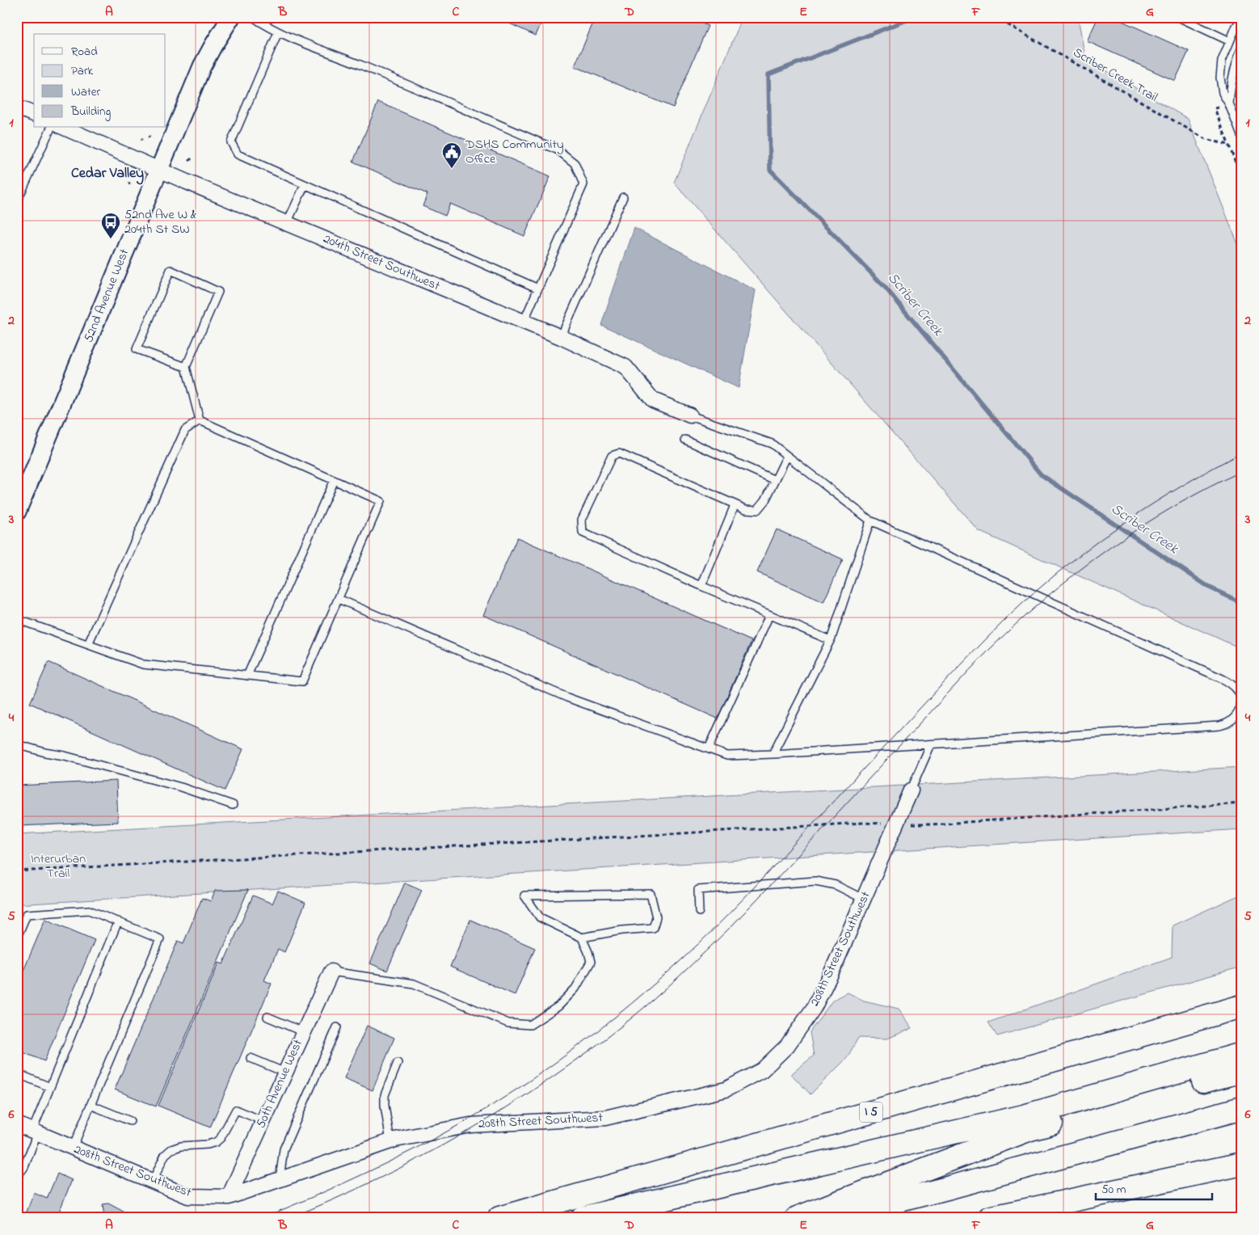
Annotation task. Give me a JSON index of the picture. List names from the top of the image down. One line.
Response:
{"streets":{"highway":["I 5"],"street":["204th Street Southwest","52nd Avenue West","208th Street Southwest","50th Avenue West"],"path":["Scriber Creek Trail"]},"crossings":[["204th Street Southwest","52nd Avenue West"],["208th Street Southwest","50th Avenue West"]],"districts":["Cedar Valley"],"water":["Scriber Creek"],"parks":["Interurban Trail"],"places":{"public building":["DSHS Community Office"],"bus stop":["52nd Ave W & 204th St SW"]},"legend":["Road","Park","Water","Building"],"scale_bar":"50 m","grid":{"columns":["A","B","C","D","E","F","G"],"rows":["1","2","3","4","5","6"]}}
